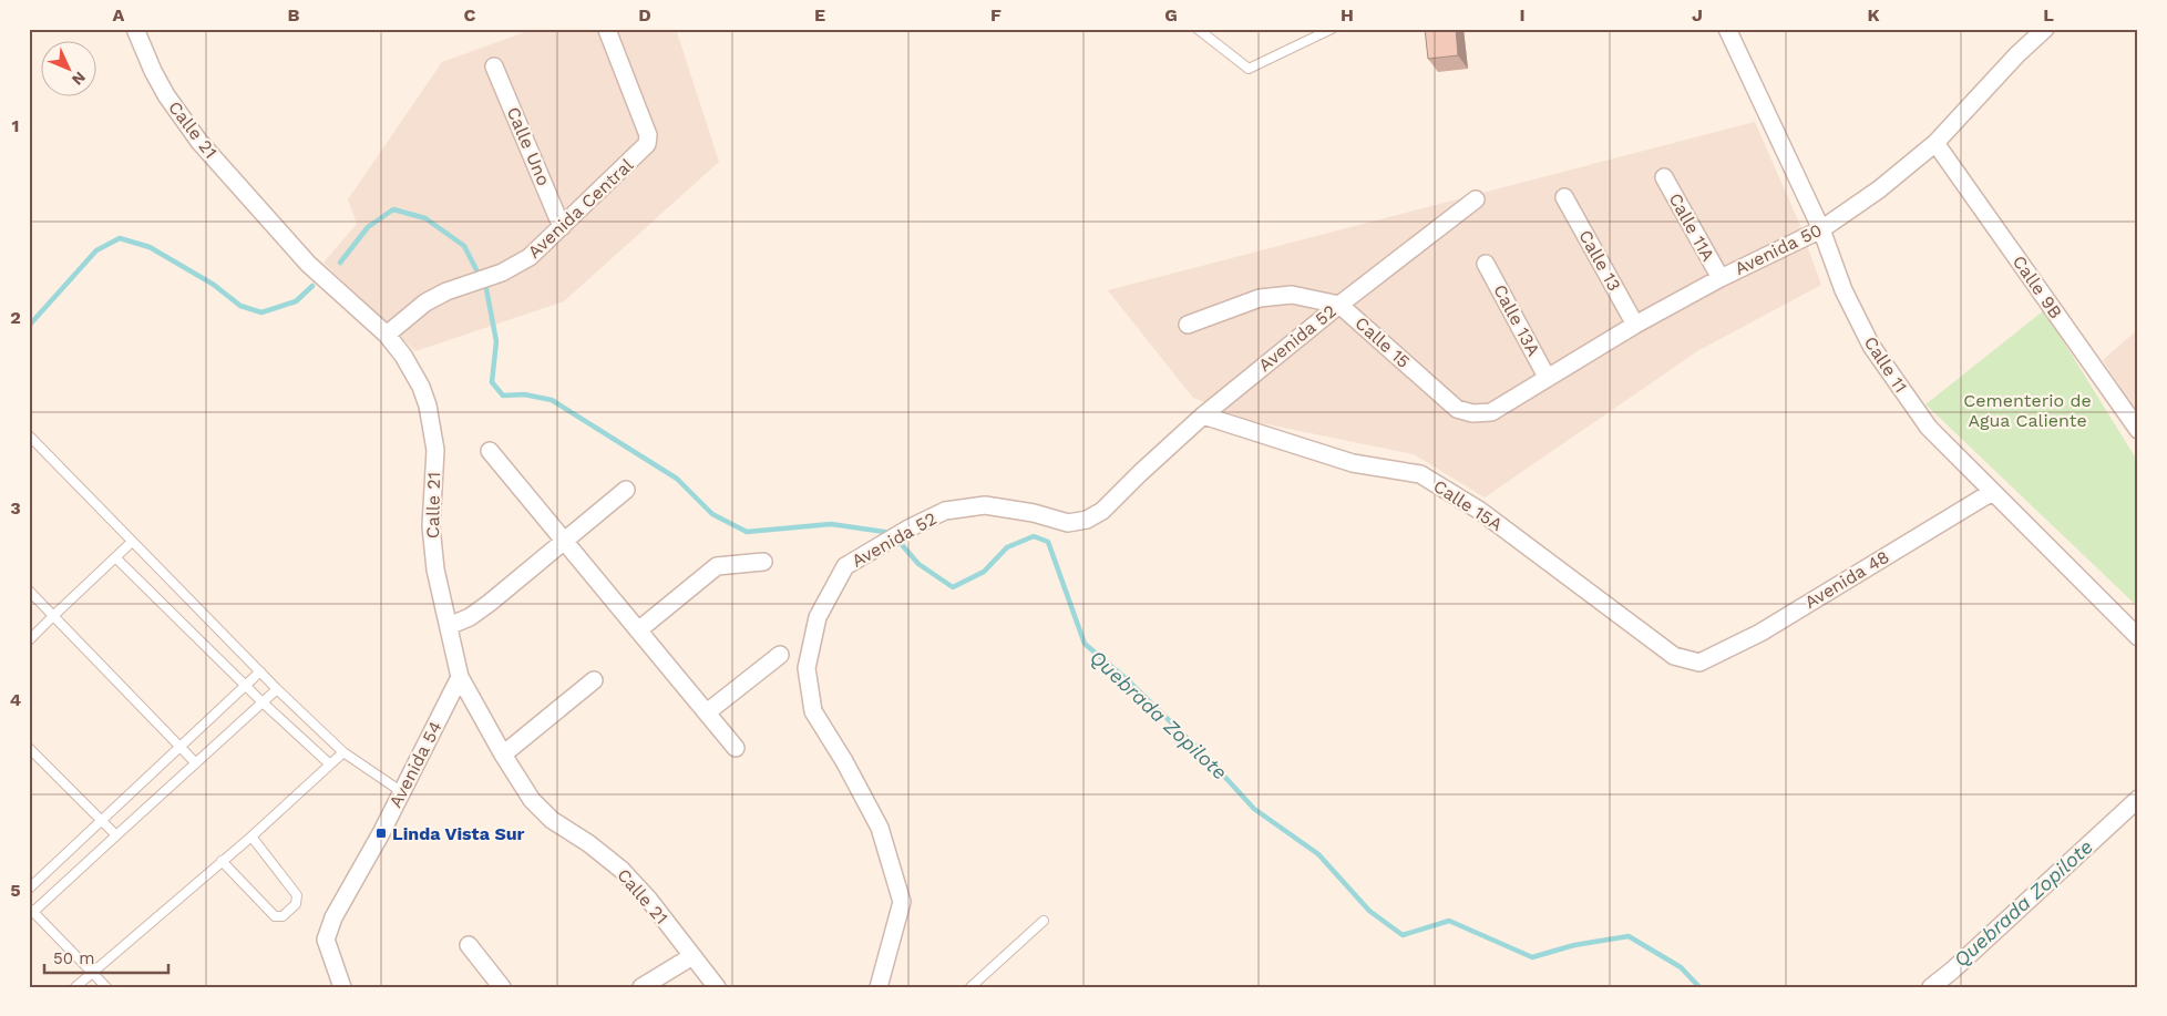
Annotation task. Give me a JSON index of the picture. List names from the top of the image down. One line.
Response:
{"streets":{"street":["Calle 21","Calle Uno","Avenida Central","Calle 11A","Avenida 50","Calle 13","Calle 9B","Calle 13A","Avenida 52","Calle 15","Calle 11","Calle 15A","Avenida 48","Avenida 54"]},"crossings":[["Calle 21","Avenida Central"],["Calle 21","Avenida 54"],["Calle Uno","Avenida Central"],["Calle 11A","Avenida 50"],["Avenida 50","Calle 13"],["Avenida 50","Calle 9B"],["Avenida 50","Calle 13A"],["Avenida 50","Calle 15"],["Avenida 50","Calle 11"],["Avenida 52","Calle 15"],["Avenida 52","Calle 15A"],["Calle 11","Avenida 48"],["Calle 15A","Avenida 48"]],"water":["Quebrada Zopilote"],"parks":["Cementerio de Agua Caliente"],"places":{"transit":["Linda Vista Sur"]},"scale_bar":"50 m","north":"bottom right","grid":{"columns":["A","B","C","D","E","F","G","H","I","J","K","L"],"rows":["1","2","3","4","5"]}}
